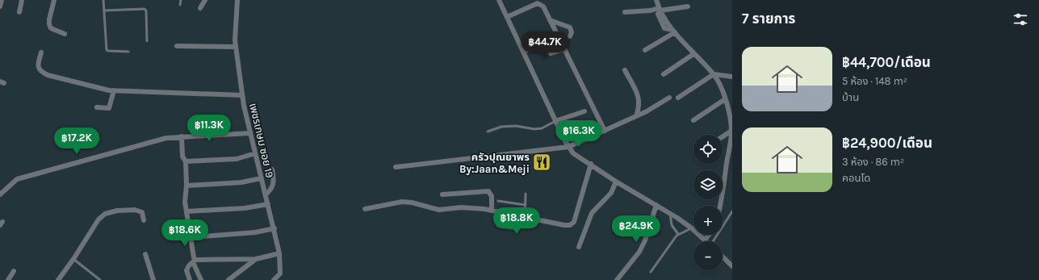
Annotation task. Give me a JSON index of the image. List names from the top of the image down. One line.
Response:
{"streets":{"street":["เพชรเกษม ซอย 19"]},"places":{"restaurant":["ครัวปุณยาพร By:Jaan&Meji"]},"page":{"heading":"7 รายการ","price":["฿44.7K","฿11.3K","฿16.3K","฿17.2K","฿18.8K","฿24.9K","฿18.6K"],"list":[{"name":"฿44,700/เดือน","note":"5 ห้อง · 148 m² · บ้าน"},{"name":"฿24,900/เดือน","note":"3 ห้อง · 86 m² · คอนโด"}],"map_buttons":["+","−"]}}
